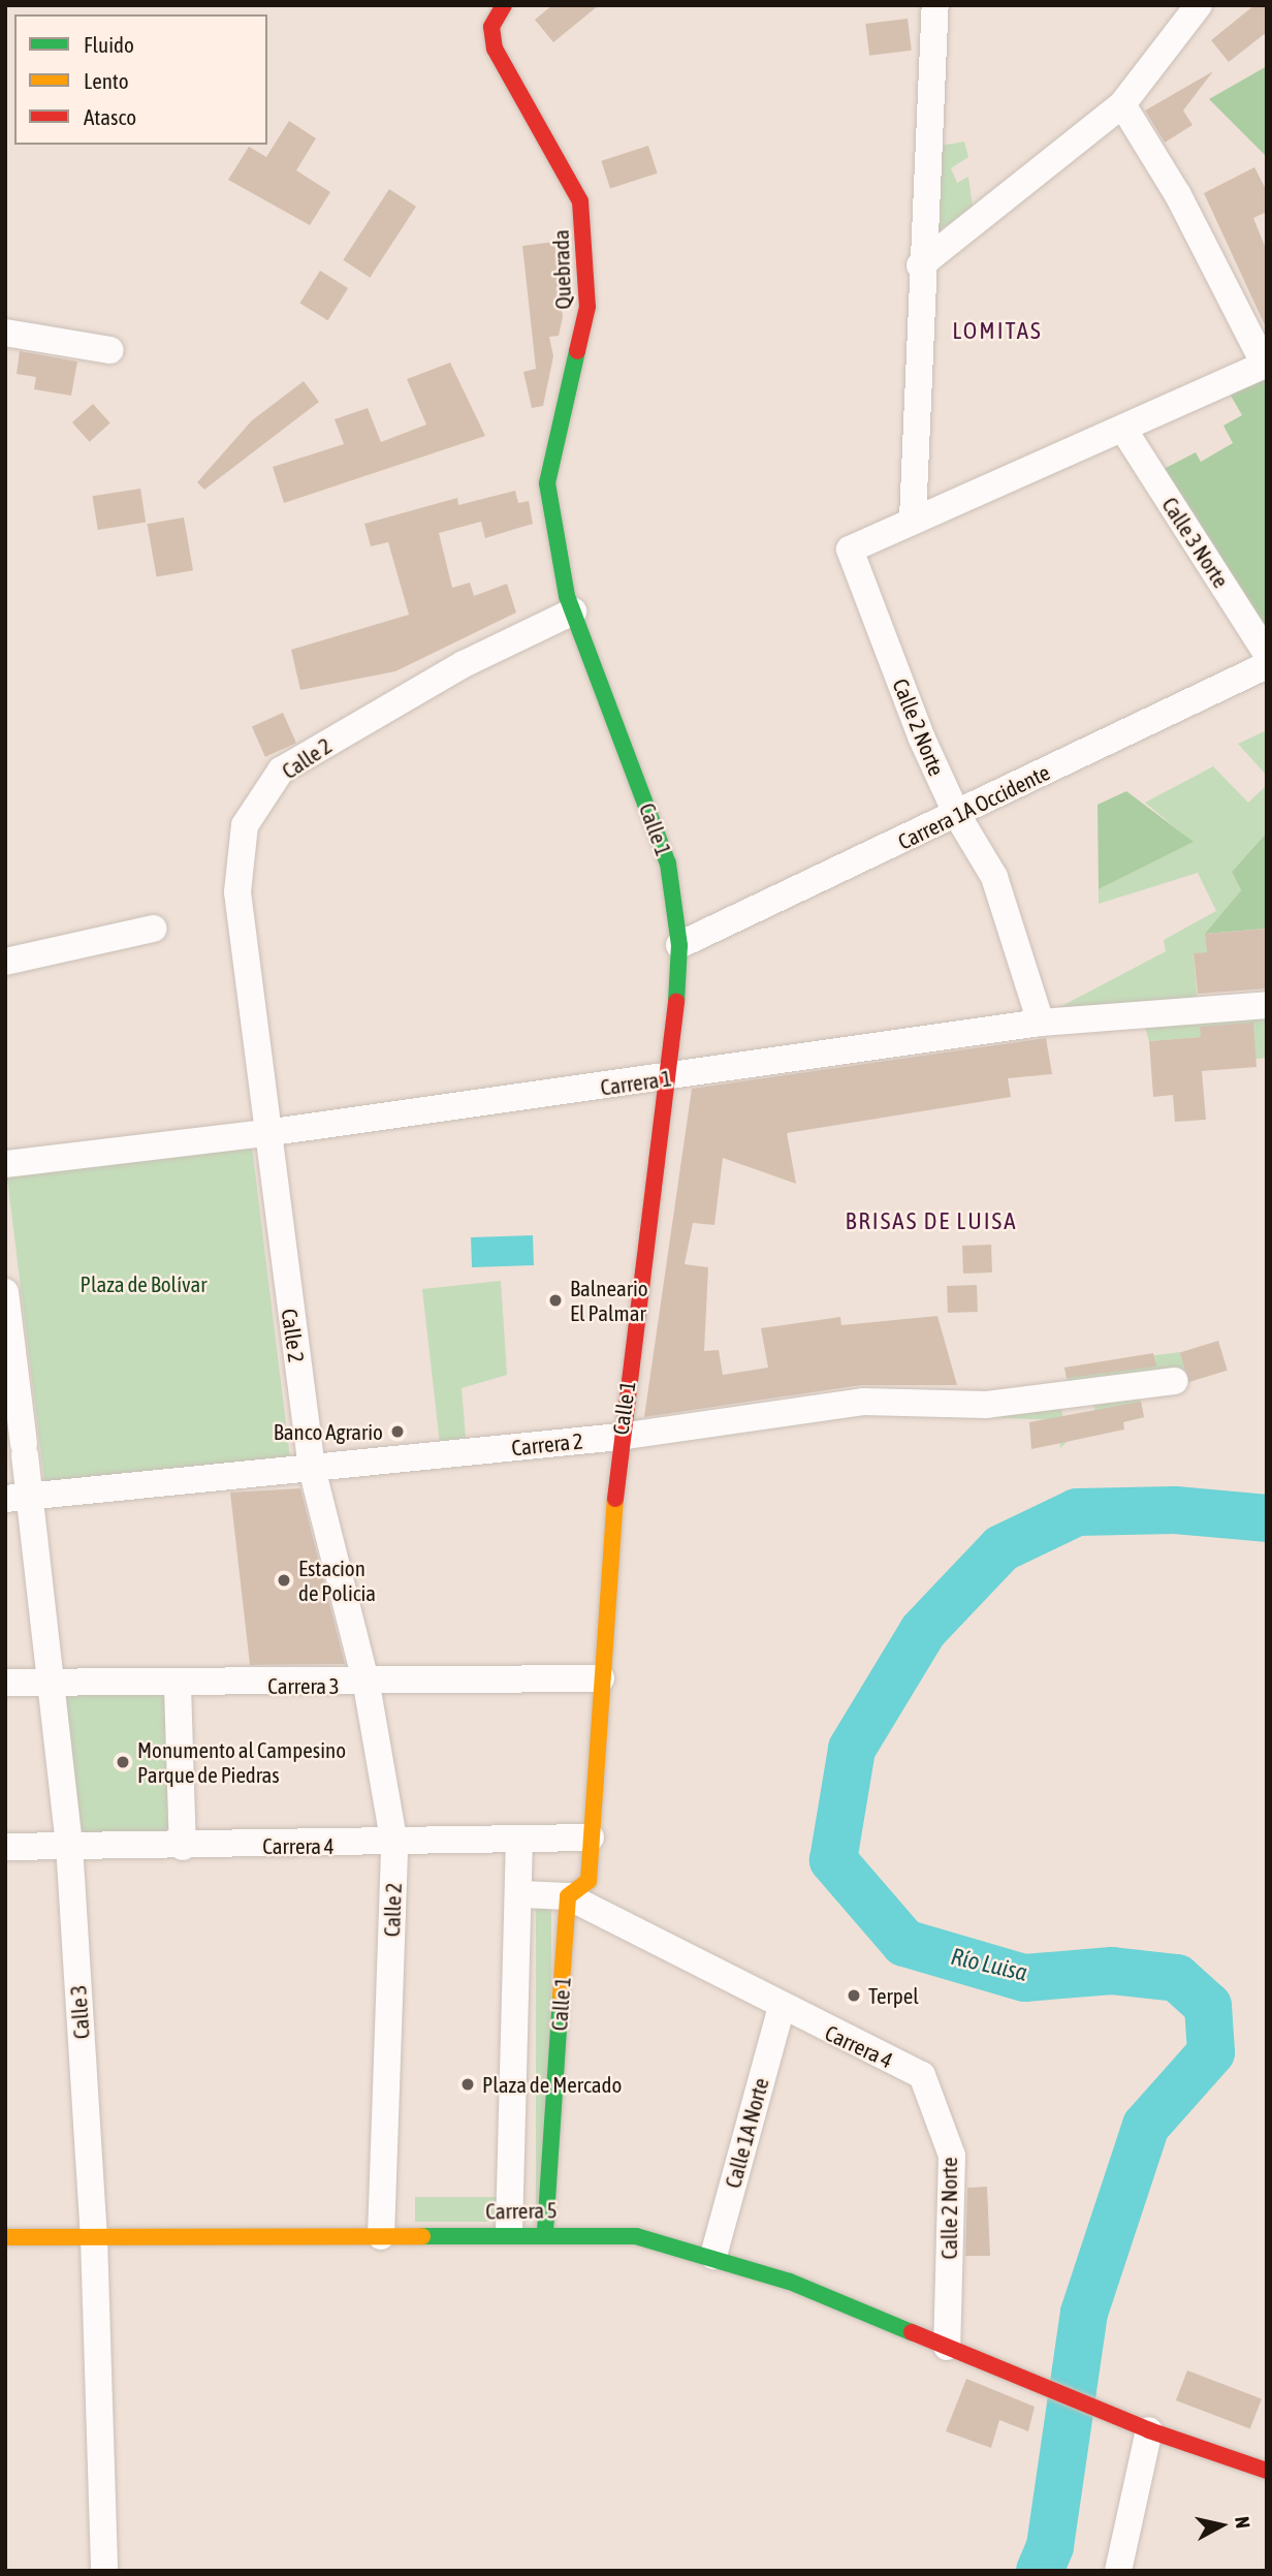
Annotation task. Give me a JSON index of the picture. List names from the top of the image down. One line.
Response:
{"streets":{"street":["Quebrada","Calle 3 Norte","Calle 2 Norte","Calle 2","Carrera 1A Occidente","Calle 1","Carrera 1","Carrera 2","Carrera 3","Carrera 4","Calle 3","Calle 1A Norte","Carrera 5"]},"crossings":[["Quebrada","Calle 2"],["Quebrada","Calle 1"],["Calle 2 Norte","Carrera 1A Occidente"],["Calle 2 Norte","Carrera 1"],["Calle 2 Norte","Carrera 4"],["Calle 2 Norte","Carrera 5"],["Calle 2","Calle 1"],["Calle 2","Carrera 1"],["Calle 2","Carrera 2"],["Calle 2","Carrera 3"],["Calle 2","Carrera 4"],["Calle 2","Carrera 5"],["Carrera 1A Occidente","Calle 1"],["Calle 1","Carrera 1"],["Calle 1","Carrera 2"],["Calle 1","Carrera 3"],["Calle 1","Carrera 4"],["Calle 1","Carrera 5"],["Carrera 2","Calle 3"],["Carrera 3","Calle 3"],["Carrera 4","Calle 3"],["Carrera 4","Calle 1A Norte"],["Calle 3","Carrera 5"],["Calle 1A Norte","Carrera 5"]],"districts":["LOMITAS","BRISAS DE LUISA"],"water":["Río Luisa"],"parks":["Plaza de Bolívar"],"places":["Balneario El Palmar","Banco Agrario","Estacion de Policia","Monumento al Campesino Parque de Piedras","Terpel","Plaza de Mercado"],"legend":["Fluido","Lento","Atasco"],"north":"right"}
